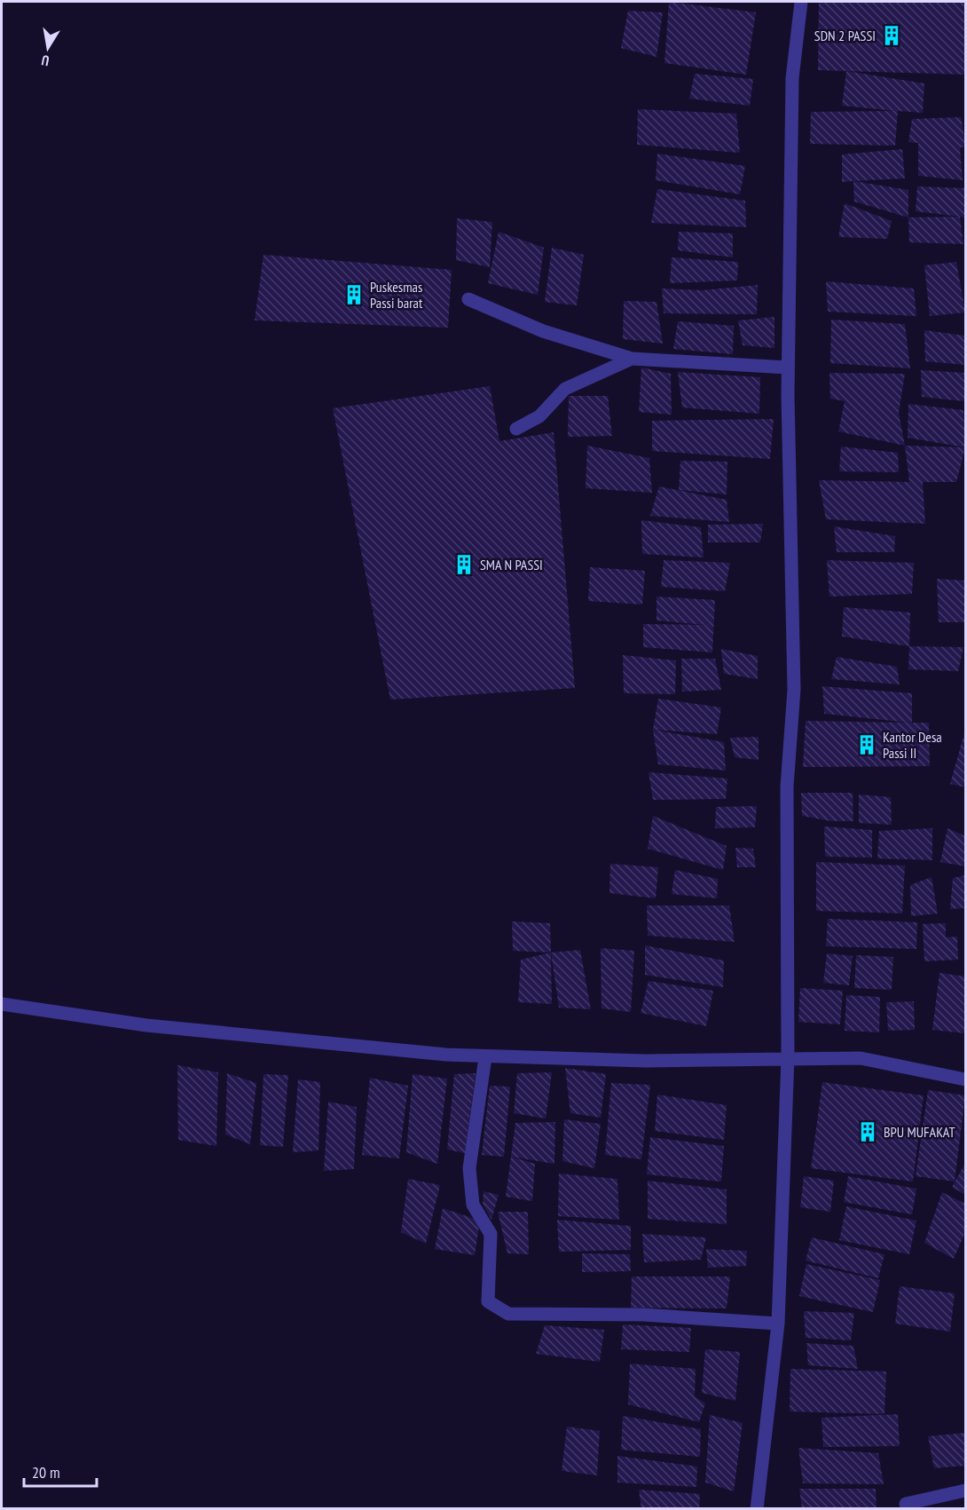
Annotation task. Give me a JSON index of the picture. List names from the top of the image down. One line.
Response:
{"places":{"building":["SDN 2 PASSI","Puskesmas Passi barat","SMA N PASSI","Kantor Desa Passi II","BPU MUFAKAT"]},"scale_bar":"20 m","north":"bottom"}
